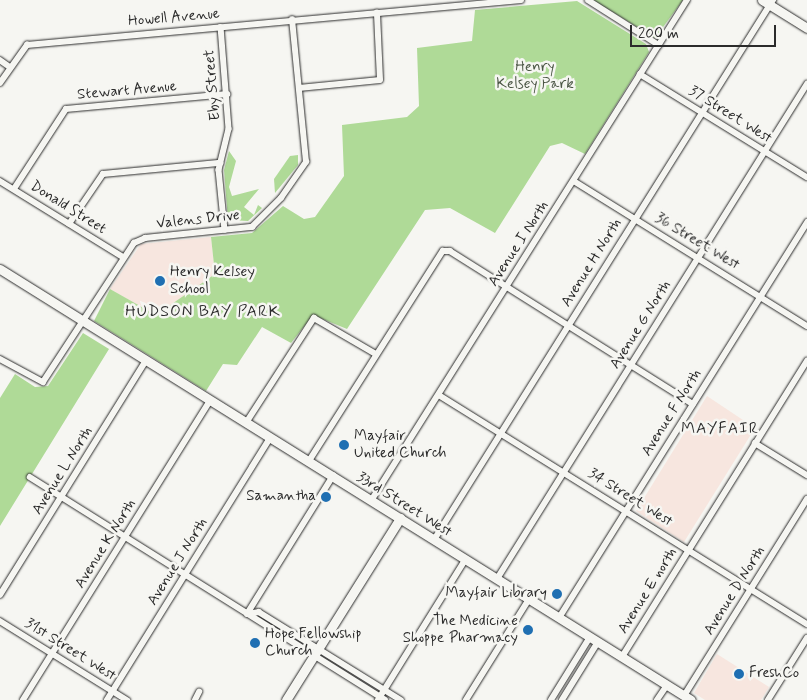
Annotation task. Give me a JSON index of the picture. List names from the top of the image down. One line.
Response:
{"streets":{"main road":["33rd Street West"],"street":["Howell Avenue","Eby Street","Stewart Avenue","37 Street West","Donald Street","Valens Drive","36 Street West","Avenue I North","Avenue H North","Avenue G North","Avenue F North","Avenue L North","34 Street West","Avenue K North","Avenue J North","Avenue E north","Avenue D North","31st Street West"]},"crossings":[["Howell Avenue","Eby Street"],["Howell Avenue","Valens Drive"],["Eby Street","Stewart Avenue"],["Eby Street","Valens Drive"],["Stewart Avenue","Donald Street"],["37 Street West","Avenue I North"],["37 Street West","Avenue H North"],["37 Street West","Avenue G North"],["Donald Street","Valens Drive"],["Valens Drive","33rd Street West"],["36 Street West","Avenue I North"],["36 Street West","Avenue H North"],["36 Street West","Avenue G North"],["36 Street West","Avenue F North"],["Avenue I North","34 Street West"],["Avenue I North","33rd Street West"],["Avenue H North","34 Street West"],["Avenue H North","33rd Street West"],["Avenue G North","34 Street West"],["Avenue G North","33rd Street West"],["Avenue F North","34 Street West"],["Avenue F North","33rd Street West"],["Avenue L North","33rd Street West"],["34 Street West","Avenue E north"],["34 Street West","Avenue D North"],["33rd Street West","Avenue K North"],["33rd Street West","Avenue J North"],["33rd Street West","Avenue E north"],["33rd Street West","Avenue D North"],["Avenue K North","31st Street West"],["Avenue J North","31st Street West"]],"districts":["HUDSON BAY PARK","MAYFAIR"],"parks":["Henry Kelsey Park"],"places":["Henry Kelsey School","Mayfair United Church","Samantha","Mayfair Library","The Medicine Shoppe Pharmacy","Hope Fellowship Church","FreshCo"],"scale_bar":"200 m"}
